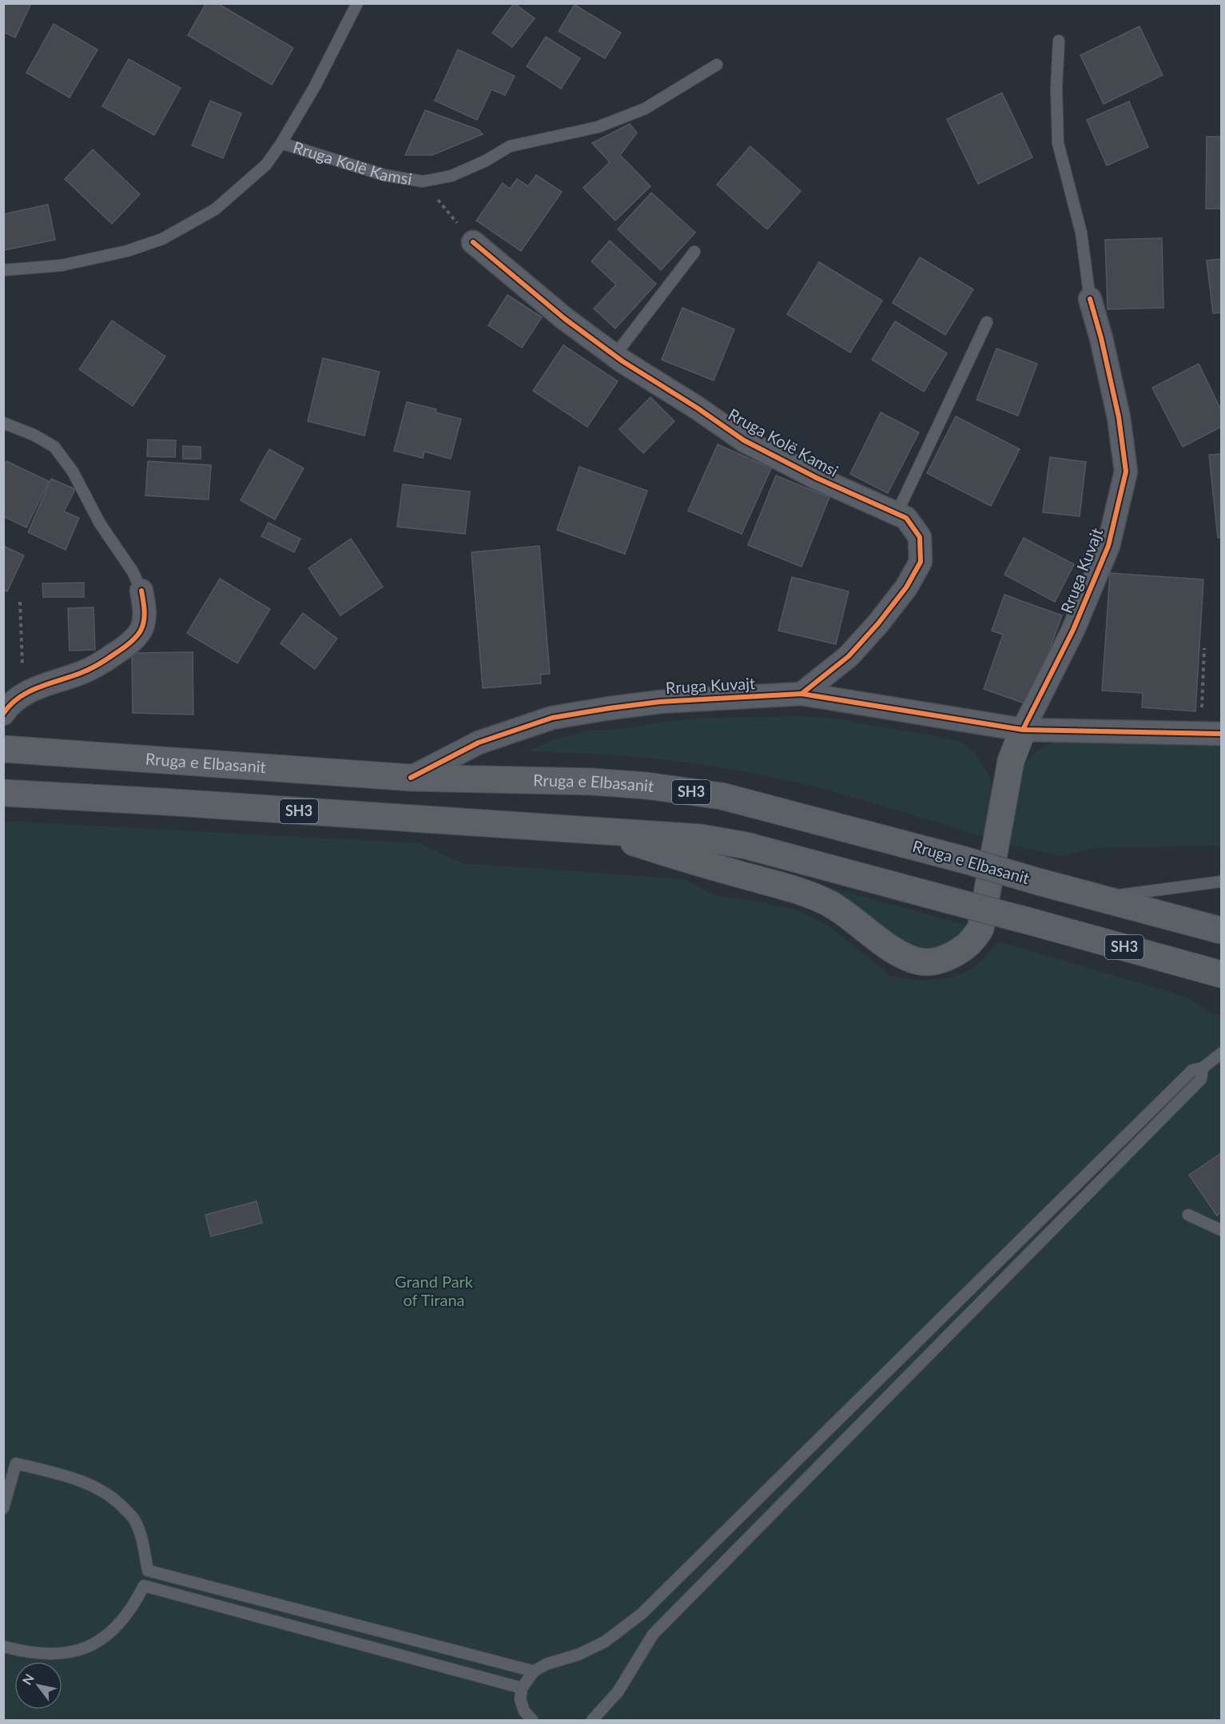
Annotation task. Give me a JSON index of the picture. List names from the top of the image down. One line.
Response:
{"streets":{"main road":["Rruga e Elbasanit","SH3"],"street":["Rruga Kolë Kamsi","Rruga Kuvajt"]},"crossings":[["Rruga Kolë Kamsi","Rruga Kuvajt"],["Rruga Kuvajt","Rruga e Elbasanit"]],"parks":["Grand Park of Tirana"],"north":"top left"}
